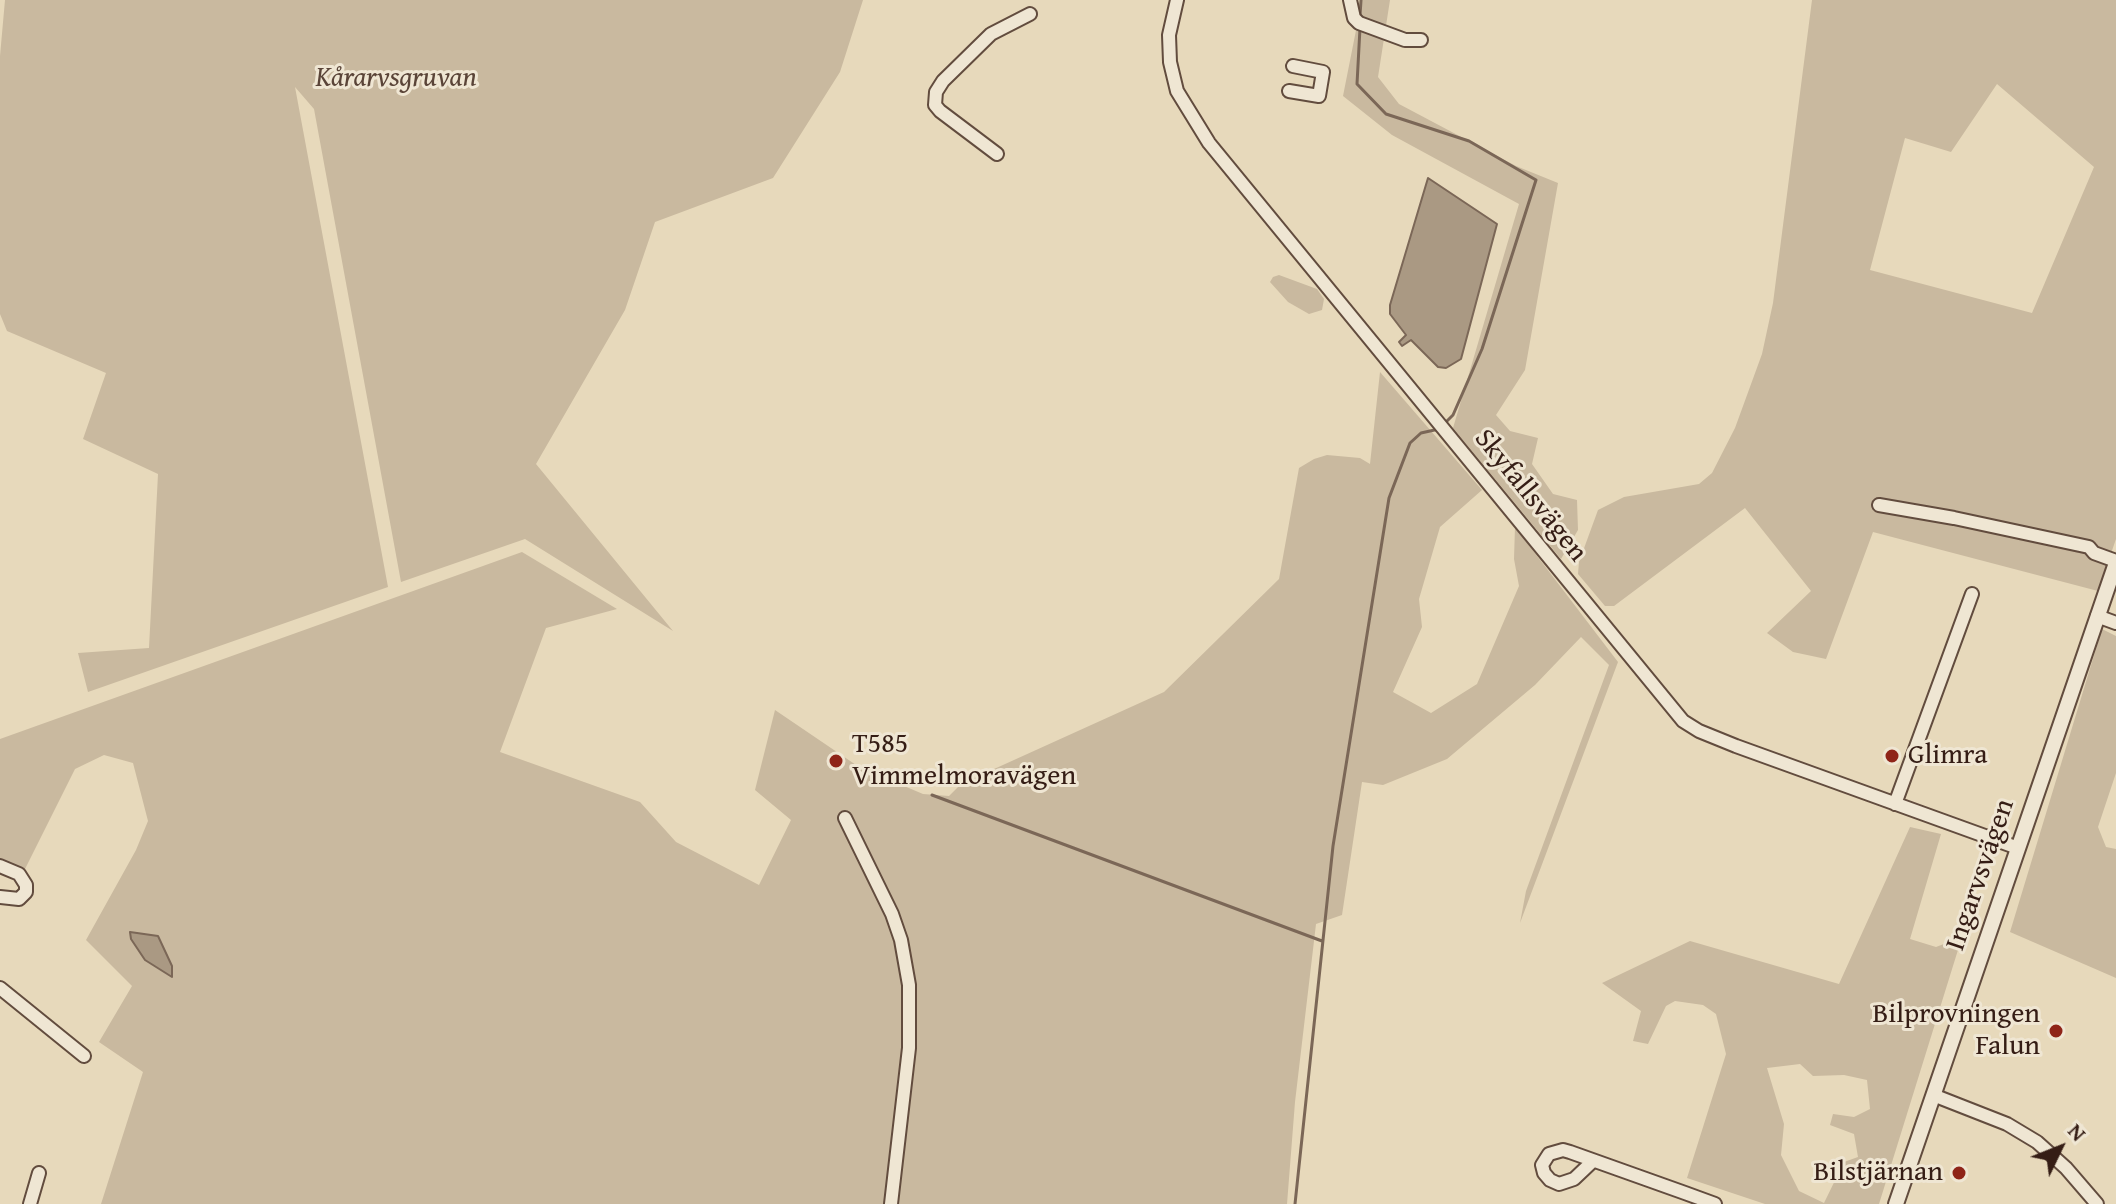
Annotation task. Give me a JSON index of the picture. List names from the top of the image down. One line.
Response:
{"streets":{"street":["Skyfallsvägen","Ingarvsvägen"]},"crossings":[["Skyfallsvägen","Ingarvsvägen"]],"parks":["Kårarvsgruvan"],"places":["Glimra","T585 Vimmelmoravägen","Bilprovningen Falun","Bilstjärnan"],"north":"top right"}
